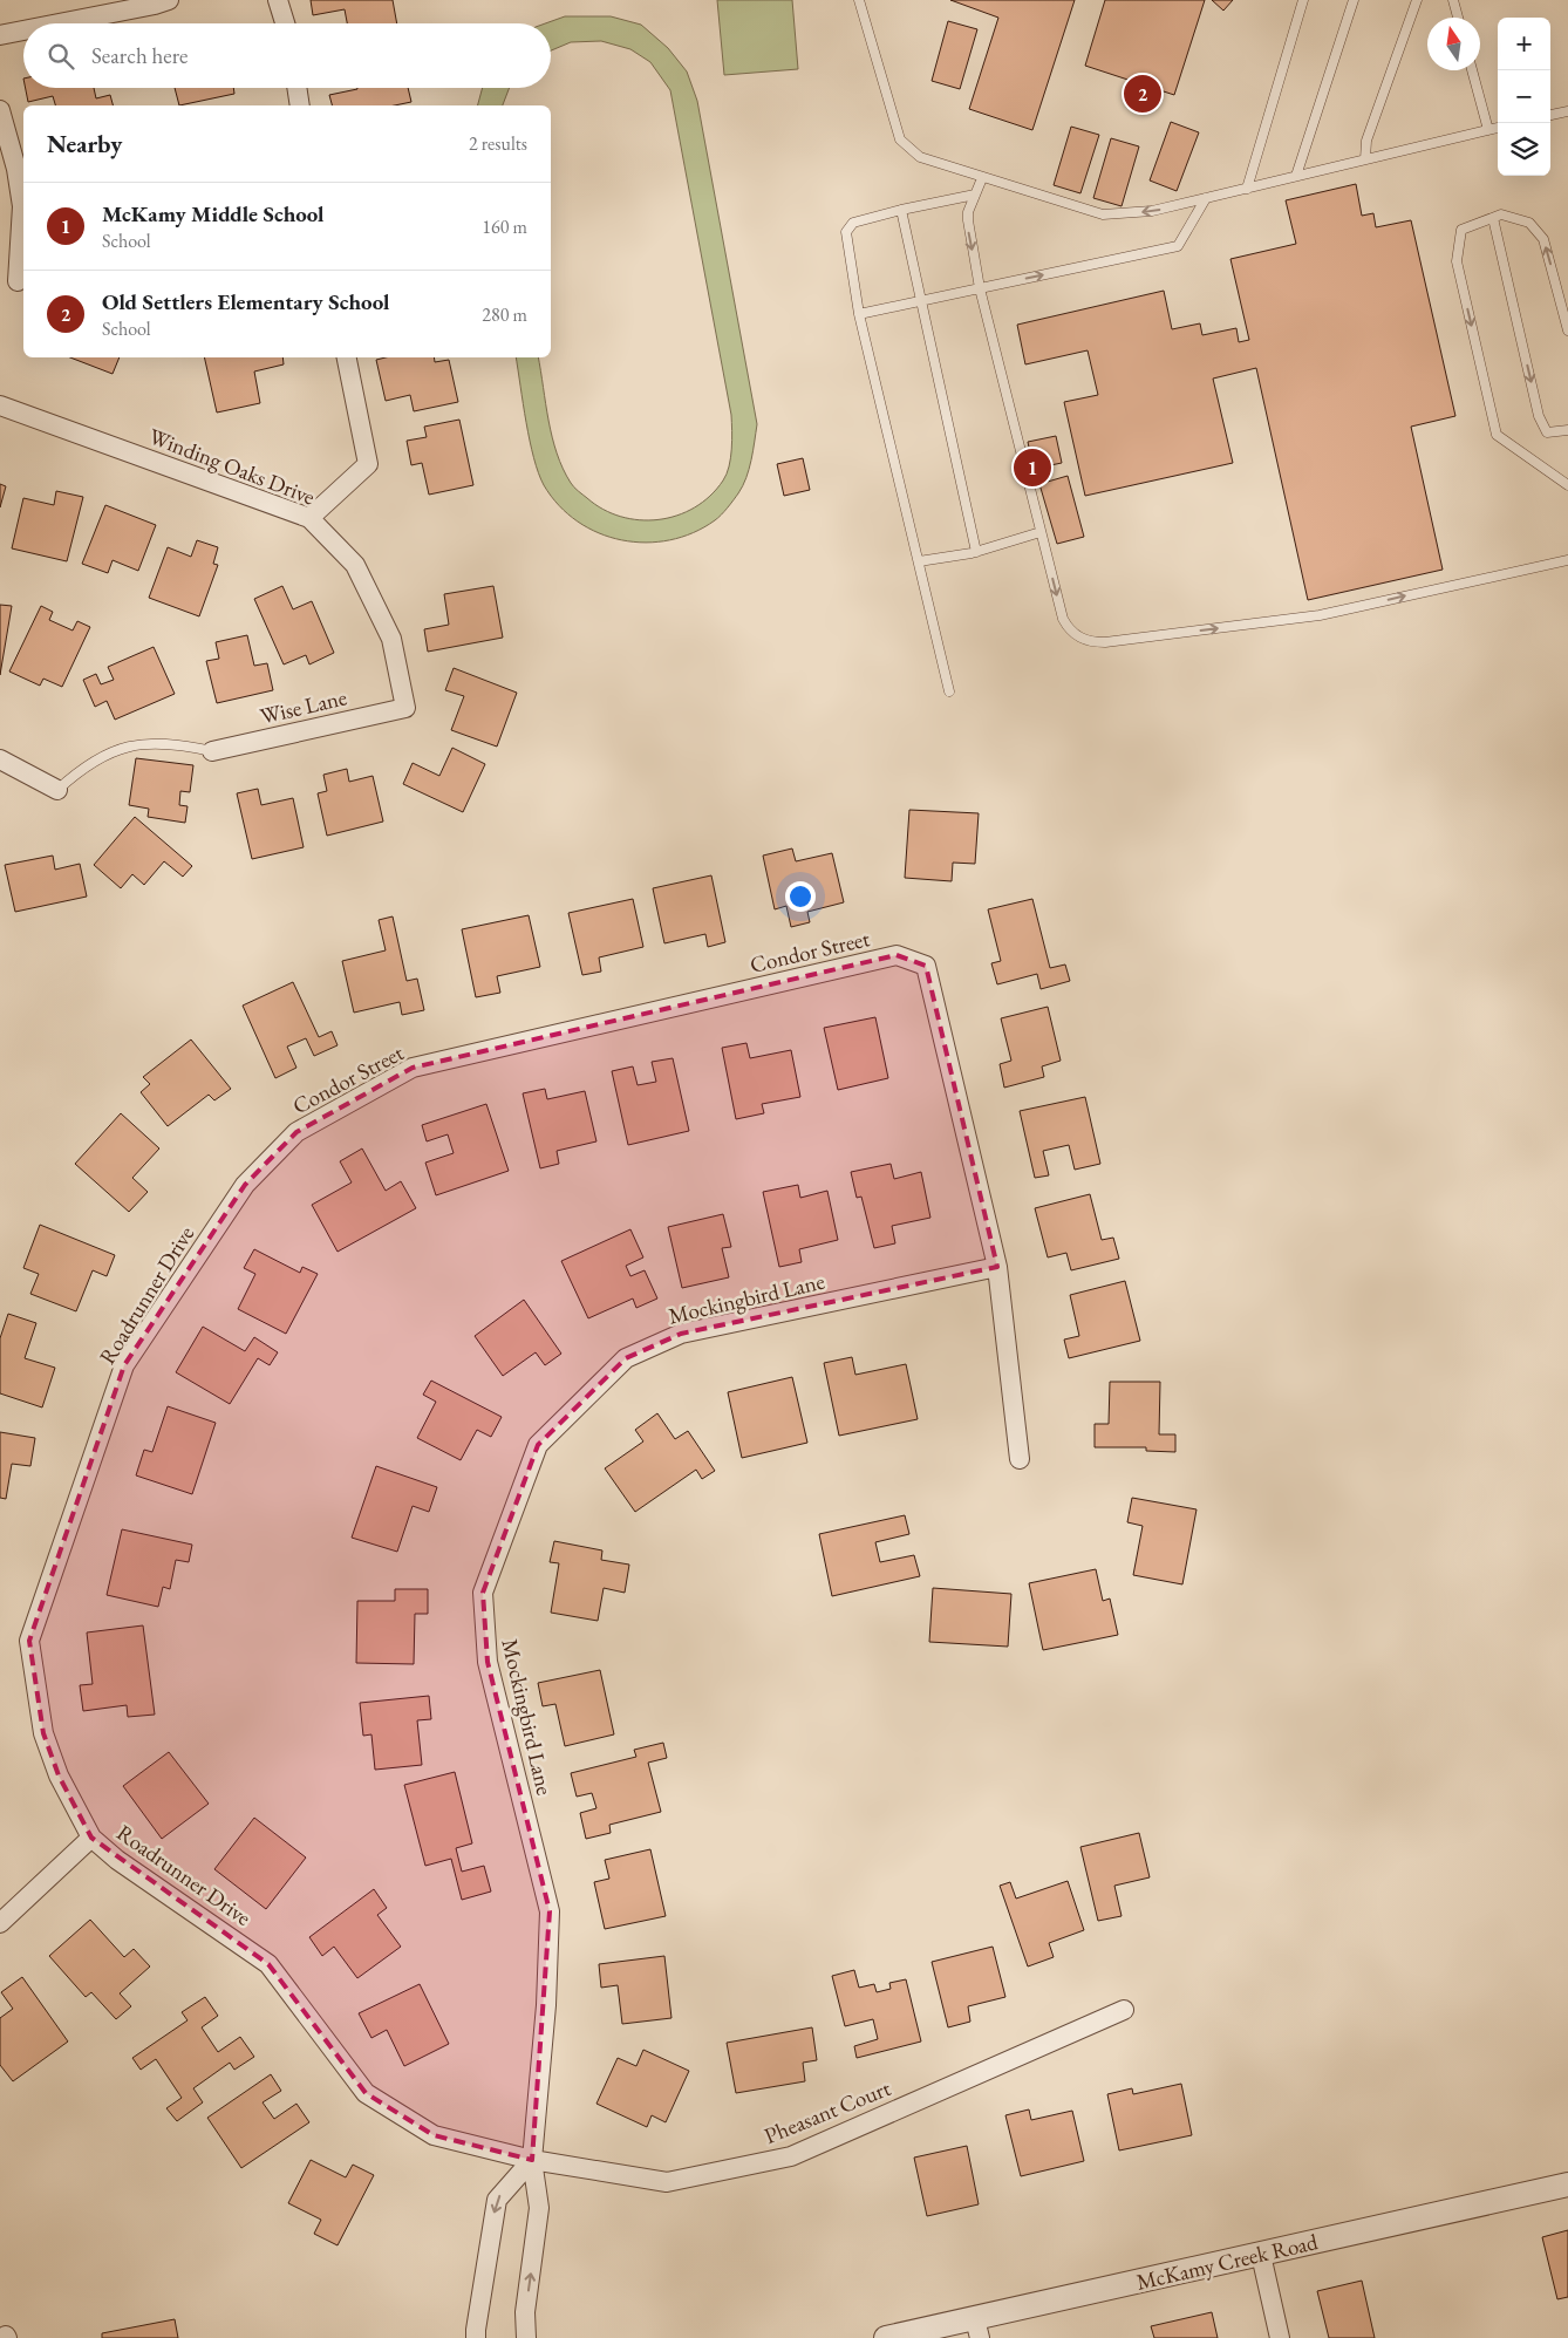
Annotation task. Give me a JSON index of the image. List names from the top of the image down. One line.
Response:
{"streets":{"street":["Winding Oaks Drive","Wise Lane","Condor Street","Roadrunner Drive","Mockingbird Lane","Pheasant Court","McKamy Creek Road"]},"crossings":[["Winding Oaks Drive","Wise Lane"],["Condor Street","Roadrunner Drive"],["Condor Street","Mockingbird Lane"],["Roadrunner Drive","Mockingbird Lane"],["Roadrunner Drive","Pheasant Court"],["Mockingbird Lane","Pheasant Court"]],"north":"top","page":{"map_buttons":["+","−"],"search":"Search here","pins":["2","1"],"heading":["Nearby","2 results"],"list":[{"mark":"1","name":"McKamy Middle School","note":"School","value":"160 m"},{"mark":"2","name":"Old Settlers Elementary School","note":"School","value":"280 m"}]}}
